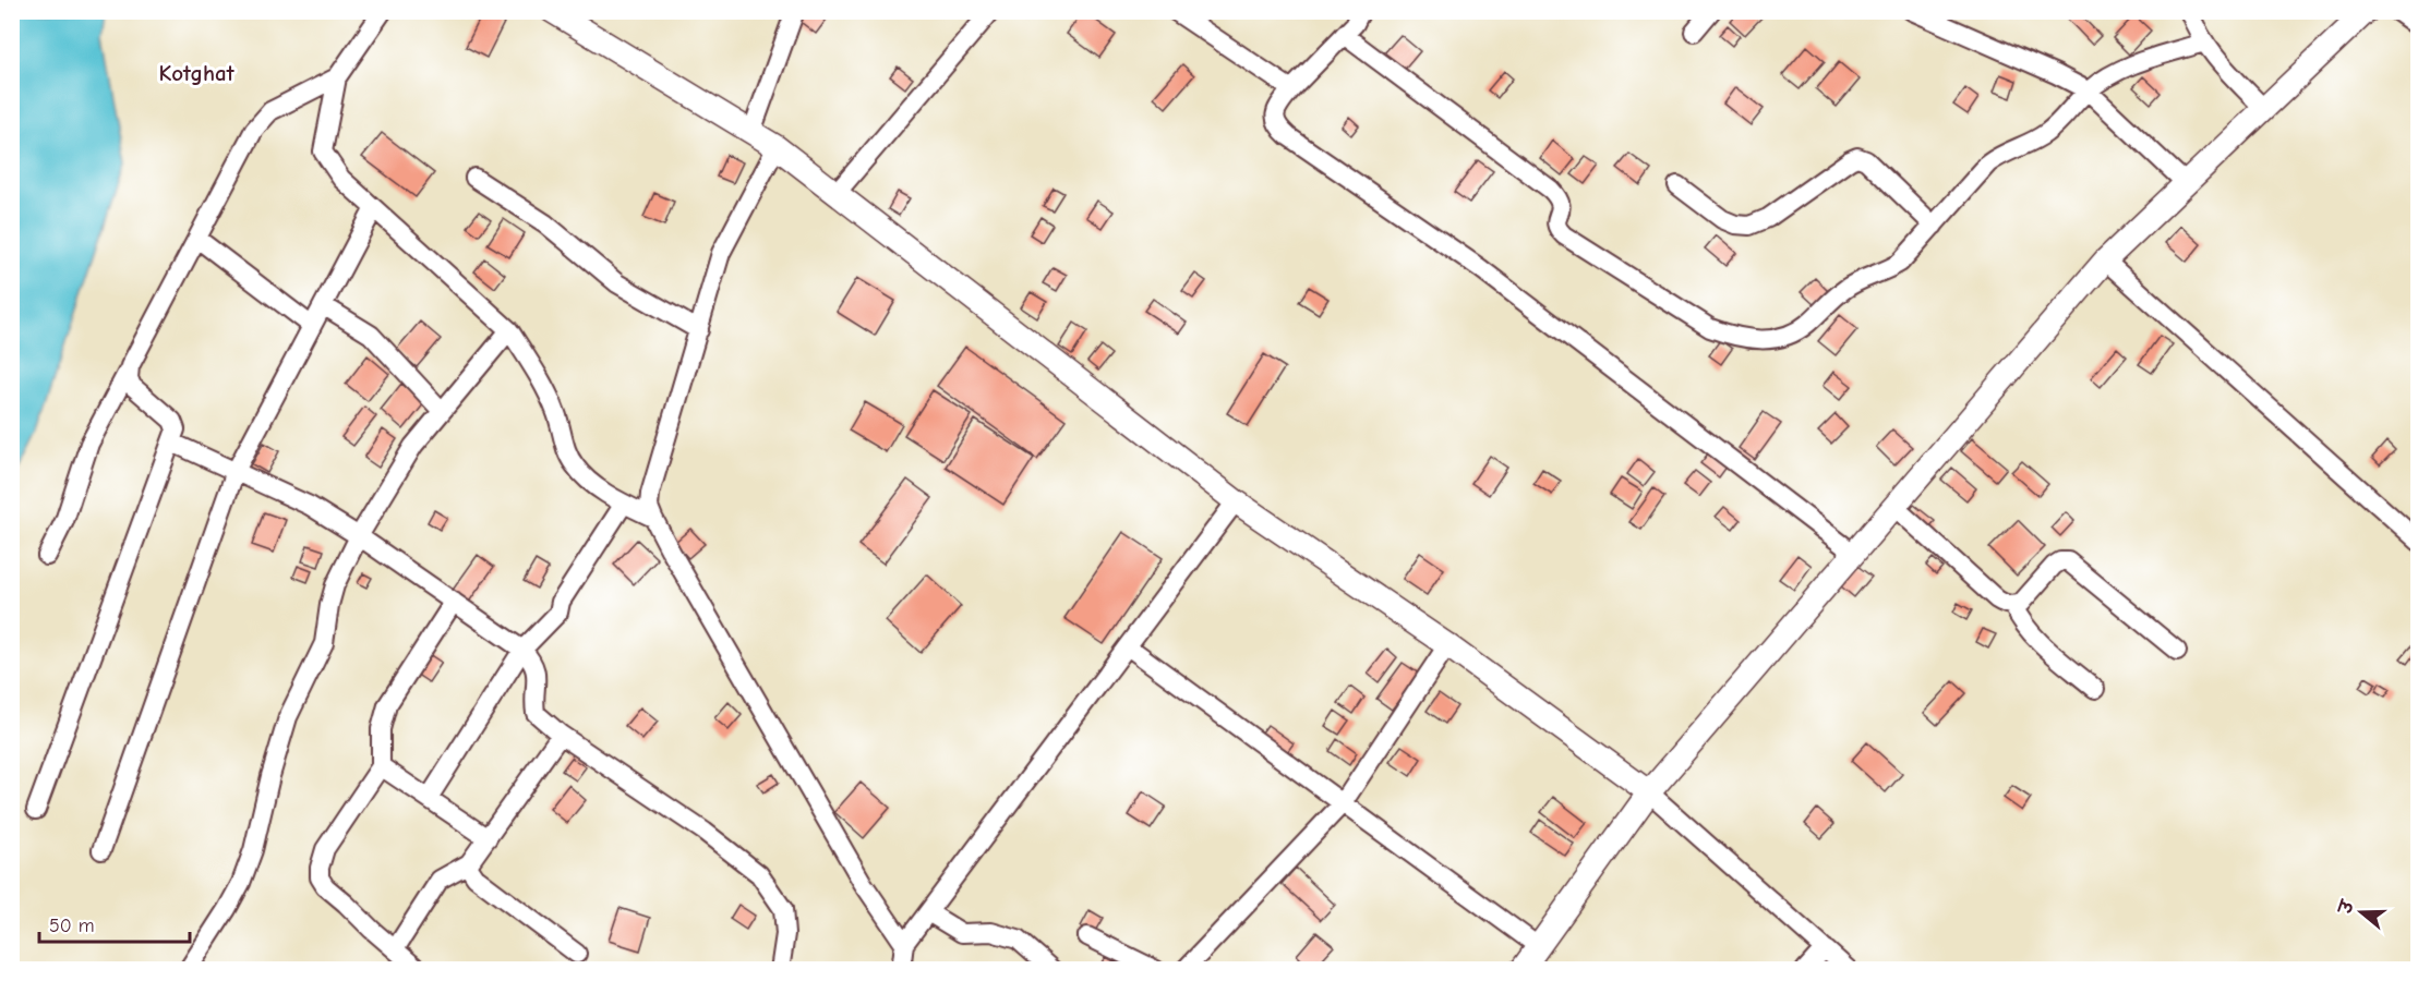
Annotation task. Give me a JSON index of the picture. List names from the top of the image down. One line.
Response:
{"districts":["Kotghat"],"scale_bar":"50 m","north":"left"}
